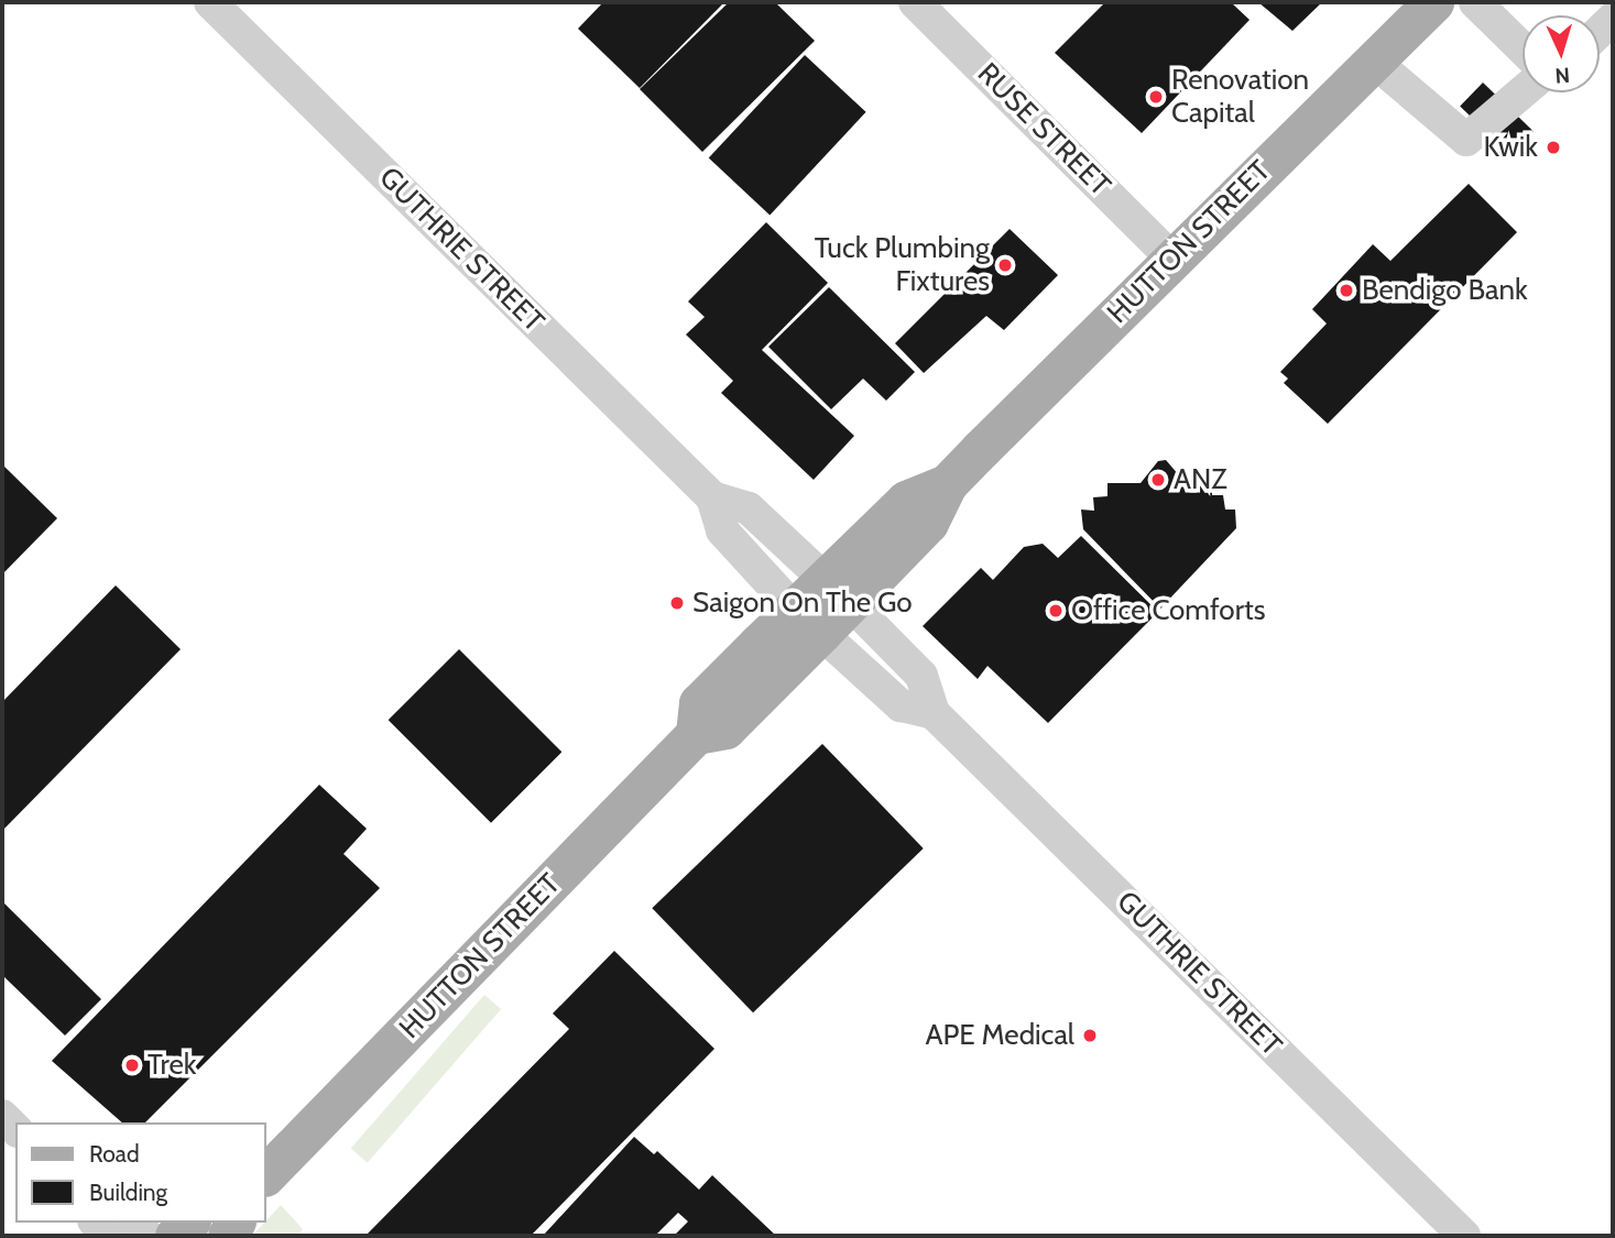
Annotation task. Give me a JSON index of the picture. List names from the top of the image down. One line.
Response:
{"streets":{"main road":["HUTTON STREET"],"street":["RUSE STREET","GUTHRIE STREET"]},"crossings":[["RUSE STREET","HUTTON STREET"],["HUTTON STREET","GUTHRIE STREET"]],"places":["Renovation Capital","Kwik","Tuck Plumbing Fixtures","Bendigo Bank","ANZ","Saigon On The Go","Office Comforts","APE Medical","Trek"],"legend":["Road","Building"],"north":"bottom"}
